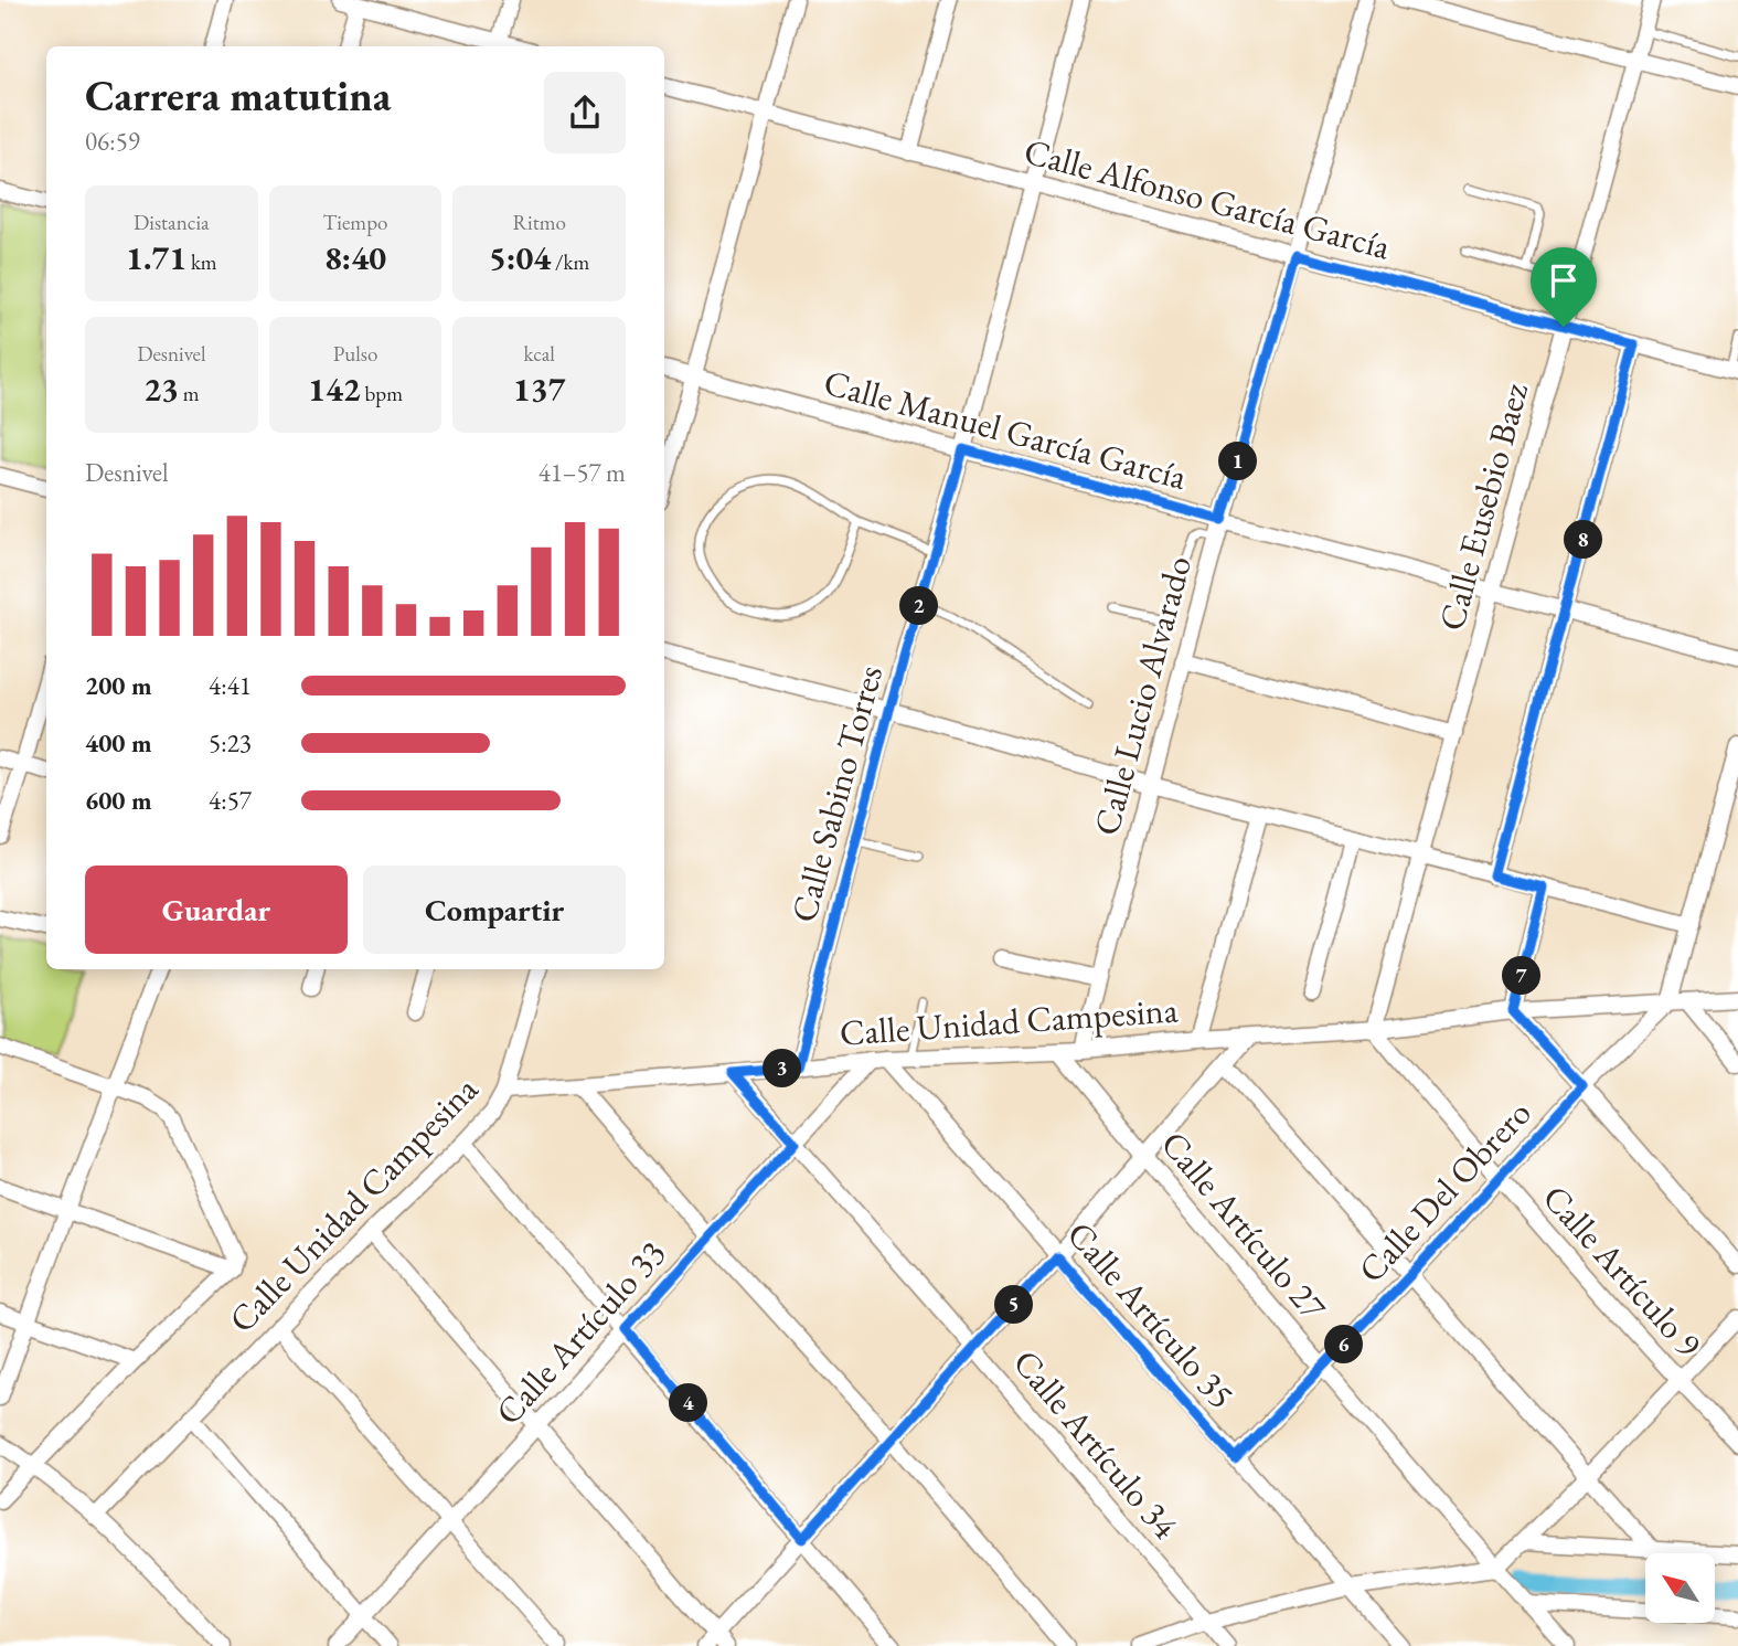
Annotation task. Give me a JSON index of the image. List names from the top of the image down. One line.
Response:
{"streets":{"street":["Calle Alfonso García García","Calle Manuel García García","Calle Eusebio Baez","Calle Lucio Alvarado","Calle Sabino Torres","Calle Unidad Campesina","Calle Del Obrero","Calle Artículo 27","Calle Artículo 9","Calle Artículo 35","Calle Artículo 33","Calle Artículo 34"]},"crossings":[["Calle Alfonso García García","Calle Eusebio Baez"],["Calle Alfonso García García","Calle Lucio Alvarado"],["Calle Alfonso García García","Calle Sabino Torres"],["Calle Manuel García García","Calle Eusebio Baez"],["Calle Manuel García García","Calle Lucio Alvarado"],["Calle Manuel García García","Calle Sabino Torres"],["Calle Eusebio Baez","Calle Unidad Campesina"],["Calle Eusebio Baez","Calle Artículo 9"],["Calle Lucio Alvarado","Calle Unidad Campesina"],["Calle Sabino Torres","Calle Unidad Campesina"],["Calle Unidad Campesina","Calle Del Obrero"],["Calle Unidad Campesina","Calle Artículo 27"],["Calle Unidad Campesina","Calle Artículo 9"],["Calle Unidad Campesina","Calle Artículo 35"],["Calle Unidad Campesina","Calle Artículo 33"],["Calle Unidad Campesina","Calle Artículo 34"],["Calle Del Obrero","Calle Artículo 27"],["Calle Del Obrero","Calle Artículo 9"],["Calle Del Obrero","Calle Artículo 35"],["Calle Artículo 35","Calle Artículo 33"],["Calle Artículo 33","Calle Artículo 34"]],"north":"top left","page":{"heading":["Carrera matutina","06:59"],"stats":[["Distancia","1.71 km"],["Tiempo","8:40"],["Ritmo","5:04 /km"],["Desnivel","23 m"],["Pulso","142 bpm"],["kcal","137"]],"chart":["Desnivel","41–57 m"],"pins":["1","8","2","7","3","5","6","4"],"list":[{"name":"200 m","note":"4:41"},{"name":"400 m","note":"5:23"},{"name":"600 m","note":"4:57"}],"buttons":["Guardar","Compartir"]}}
